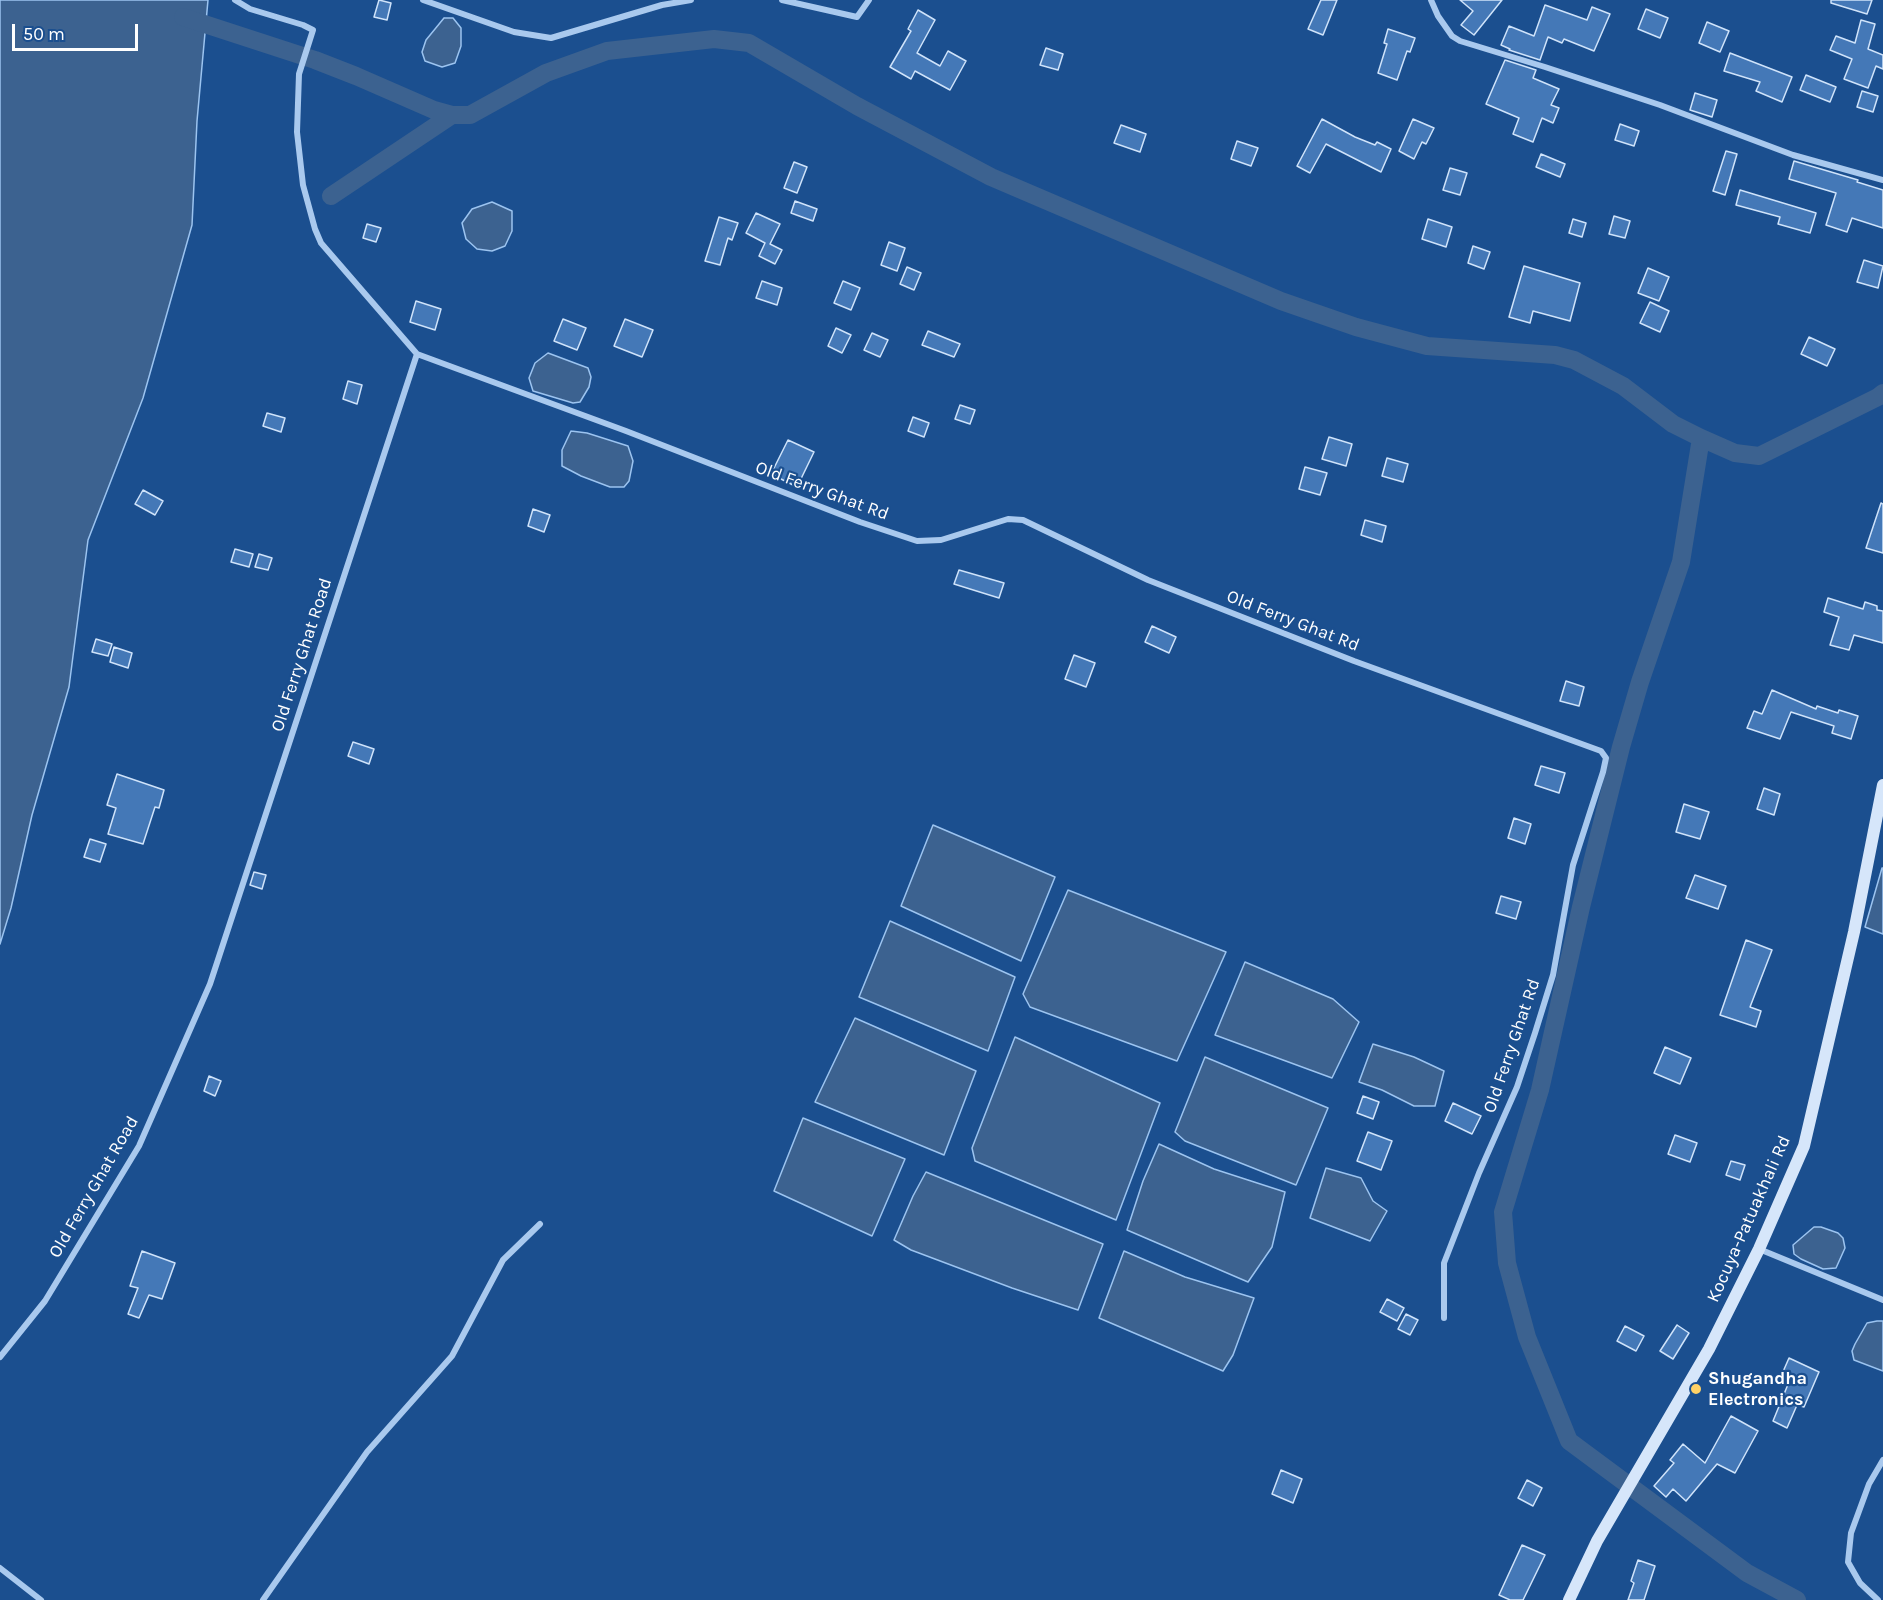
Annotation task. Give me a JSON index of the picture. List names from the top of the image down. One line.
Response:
{"streets":{"main road":["Kocuya-Patuakhali Rd"],"street":["Old Ferry Ghat Rd","Old Ferry Ghat Road"]},"crossings":[["Old Ferry Ghat Rd","Old Ferry Ghat Road"]],"places":["Shugandha Electronics"],"scale_bar":"50 m"}
